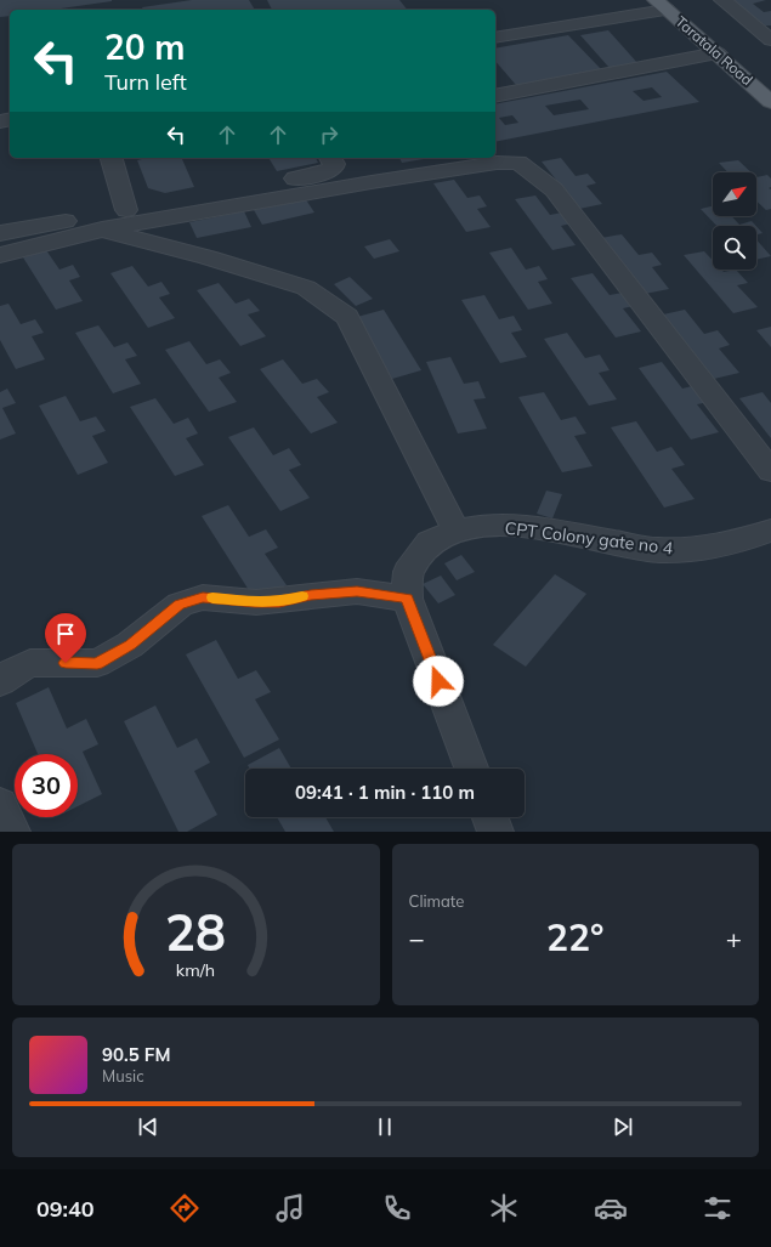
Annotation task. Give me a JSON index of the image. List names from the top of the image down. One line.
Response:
{"streets":{"main road":["Taratala Road"],"street":["CPT Colony gate no 4"]},"north":"top right","page":{"turn":["20 m","Turn left"],"limit":"30","trip":"09:41 · 1 min · 110 m","tile":"Climate","heat":["−","22°","+"],"song":["90.5 FM","Music"],"tabs":"09:40","gauge":["28","km/h"]}}
